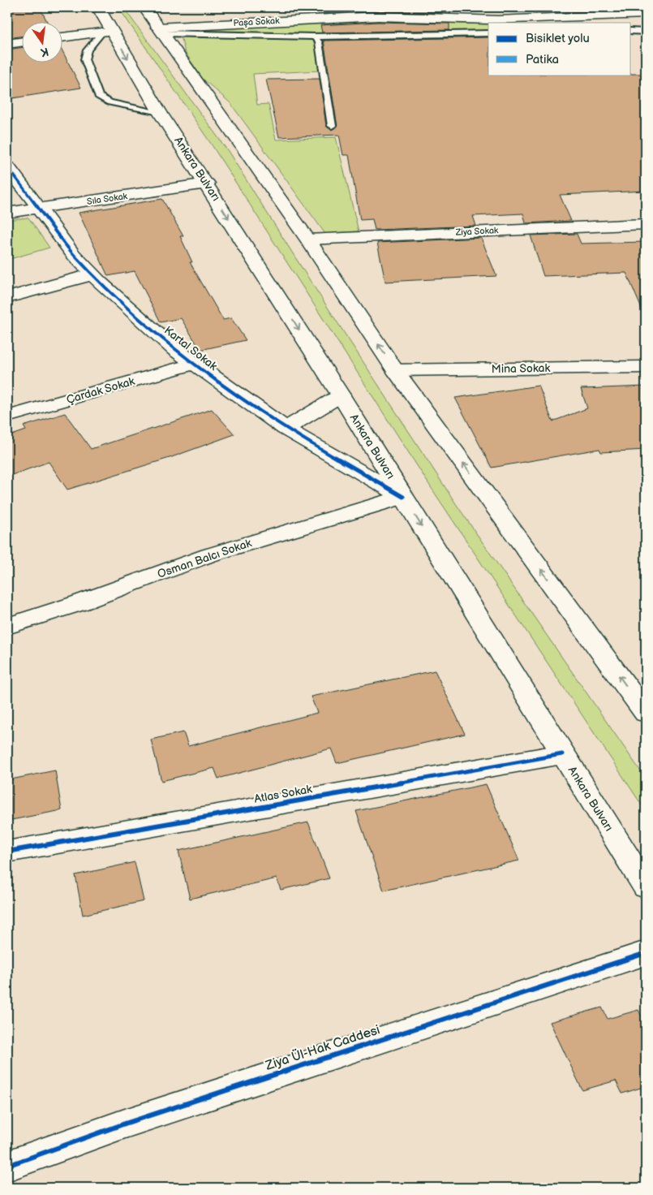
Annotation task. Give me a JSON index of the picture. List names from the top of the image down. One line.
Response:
{"streets":{"street":["Paşa Sokak","Ankara Bulvarı","Sıla Sokak","Ziya Sokak","Kartal Sokak","Mina Sokak","Çardak Sokak","Osman Balcı Sokak","Atlas Sokak","Ziya Ül-Hak Caddesi"]},"crossings":[["Ankara Bulvarı","Sıla Sokak"],["Ankara Bulvarı","Kartal Sokak"],["Ankara Bulvarı","Osman Balcı Sokak"],["Ankara Bulvarı","Atlas Sokak"],["Sıla Sokak","Kartal Sokak"],["Kartal Sokak","Çardak Sokak"],["Kartal Sokak","Osman Balcı Sokak"]],"legend":["Bisiklet yolu","Patika"],"north":"bottom"}
